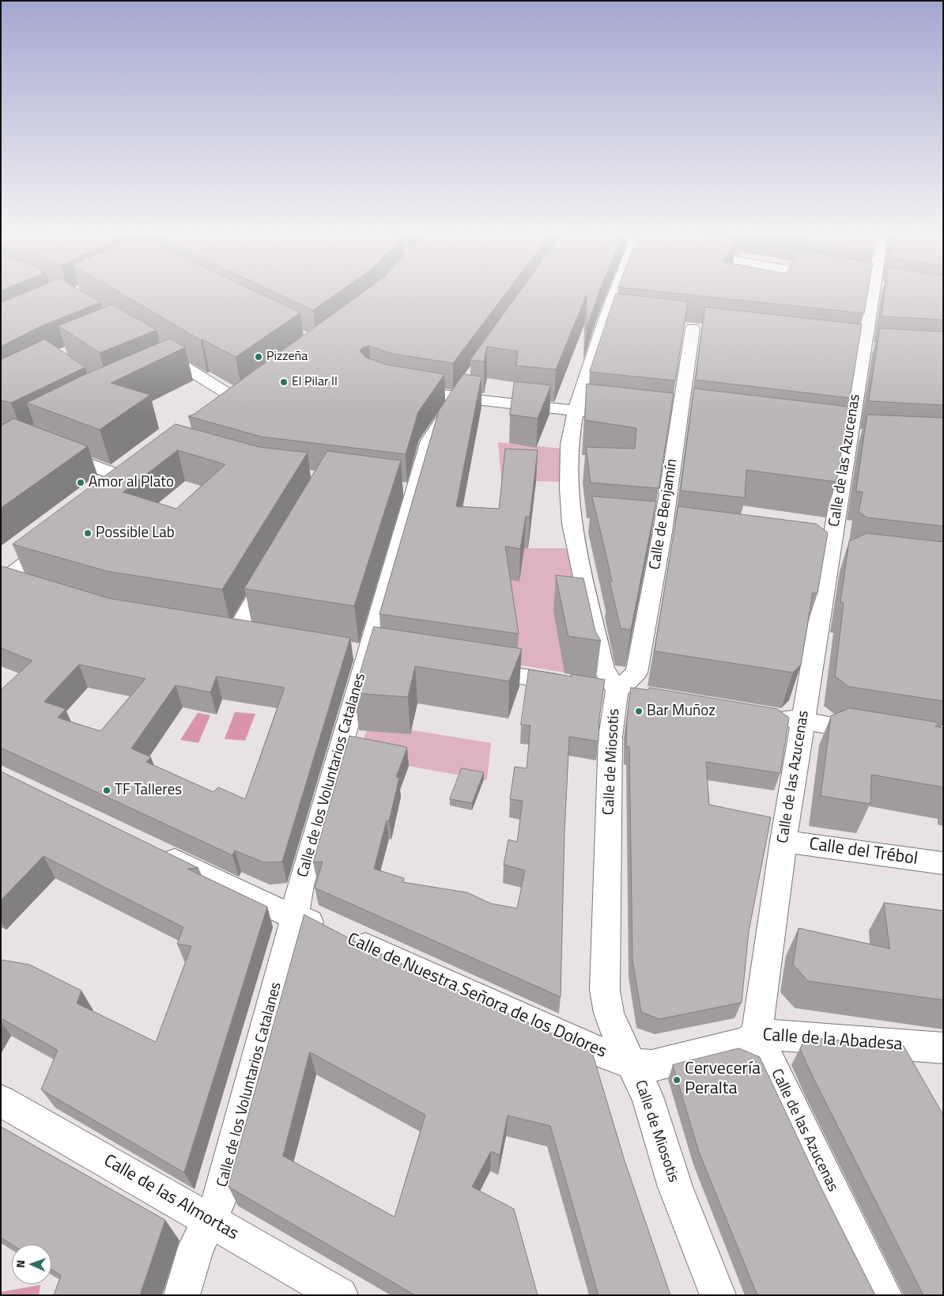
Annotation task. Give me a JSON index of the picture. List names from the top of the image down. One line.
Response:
{"streets":{"street":["Calle de las Azucenas","Calle de Benjamín","Calle de Miosotis","Calle de los Voluntarios Catalanes","Calle del Trébol","Calle de Nuestra Señora de los Dolores","Calle de la Abadesa","Calle de las Almortas"]},"crossings":[["Calle de las Azucenas","Calle del Trébol"],["Calle de las Azucenas","Calle de la Abadesa"],["Calle de Benjamín","Calle de Miosotis"],["Calle de Miosotis","Calle de Nuestra Señora de los Dolores"],["Calle de Miosotis","Calle de la Abadesa"],["Calle de los Voluntarios Catalanes","Calle de Nuestra Señora de los Dolores"],["Calle de los Voluntarios Catalanes","Calle de las Almortas"],["Calle de Nuestra Señora de los Dolores","Calle de la Abadesa"]],"places":["Pizzeña","El PiIar II","Amor al Plato","Possible Lab","Bar Muñoz","TF Talleres","Cervecería Peralta"],"north":"left"}
